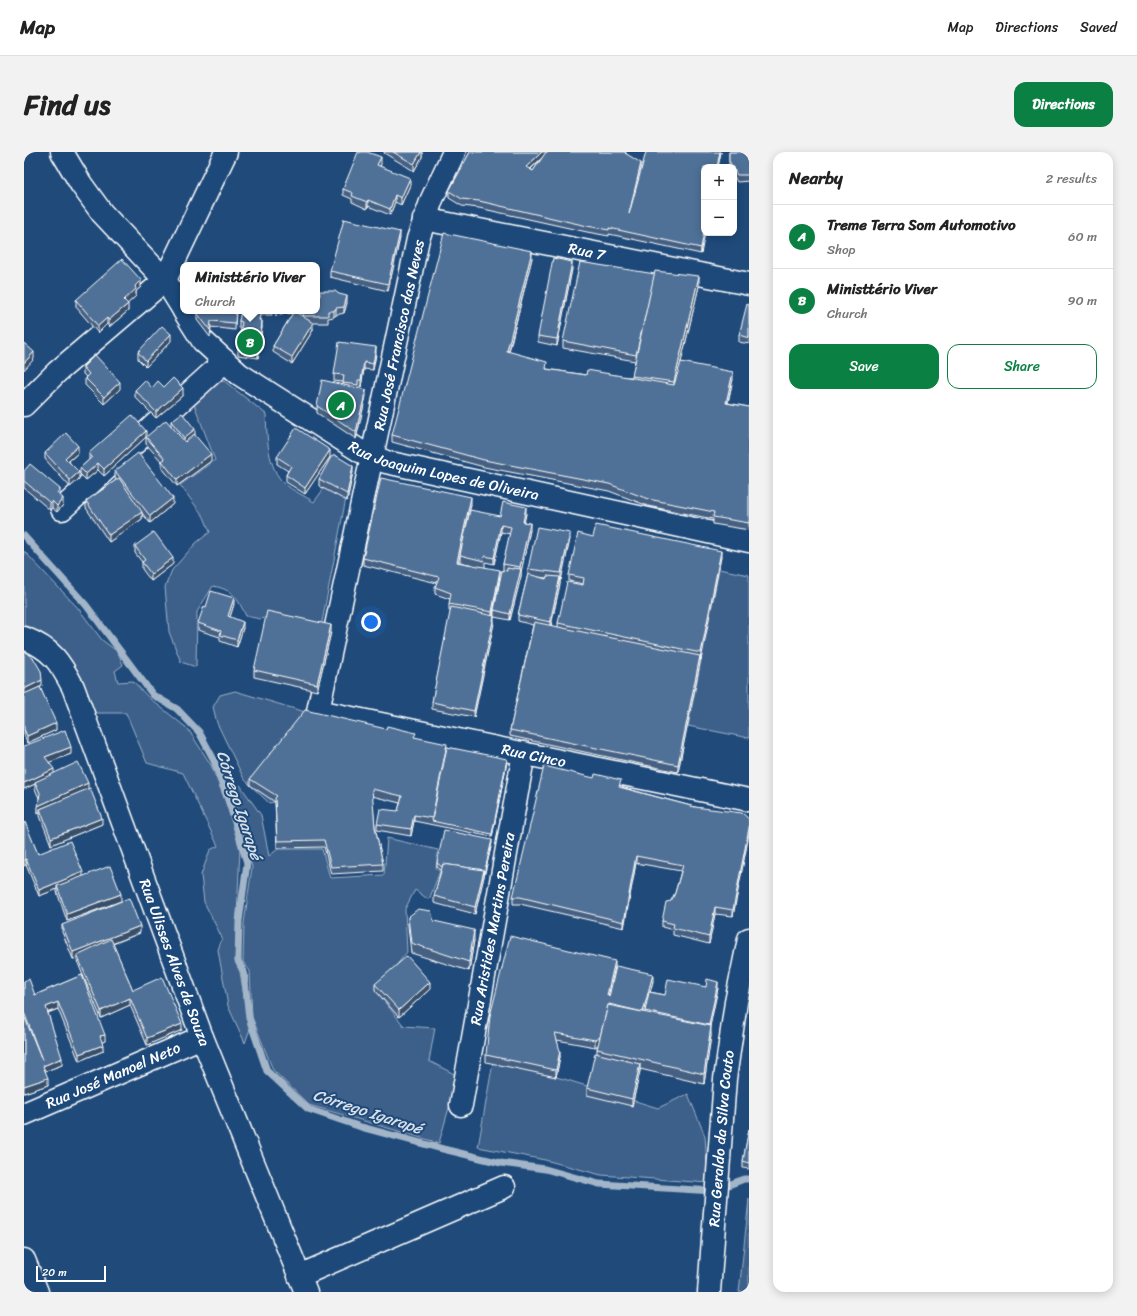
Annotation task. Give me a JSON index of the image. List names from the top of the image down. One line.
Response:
{"streets":{"street":["Rua 7","Rua José Francisco das Neves","Rua Joaquim Lopes de Oliveira","Rua Cinco","Rua Aristides Martins Pereira","Rua Ulisses Alves de Souza","Rua José Manoel Neto","Rua Geraldo da Silva Couto"]},"crossings":[["Rua 7","Rua José Francisco das Neves"],["Rua José Francisco das Neves","Rua Joaquim Lopes de Oliveira"],["Rua José Francisco das Neves","Rua Cinco"],["Rua Cinco","Rua Aristides Martins Pereira"],["Rua Ulisses Alves de Souza","Rua José Manoel Neto"]],"water":["Córrego Igarapé"],"scale_bar":"20 m","page":{"header":"Map","nav":["Map","Directions","Saved"],"title":"Find us","buttons":["Directions",["Save","Share"]],"heading":["Nearby","2 results"],"map_buttons":["+","−"],"list":[{"mark":"A","name":"Treme Terra Som Automotivo","note":"Shop","value":"60 m"},{"mark":"B","name":"Ministtério Viver","note":"Church","value":"90 m"}],"popup":["Ministtério Viver","Church"],"pins":["B","A"],"scale":"20 m"}}
